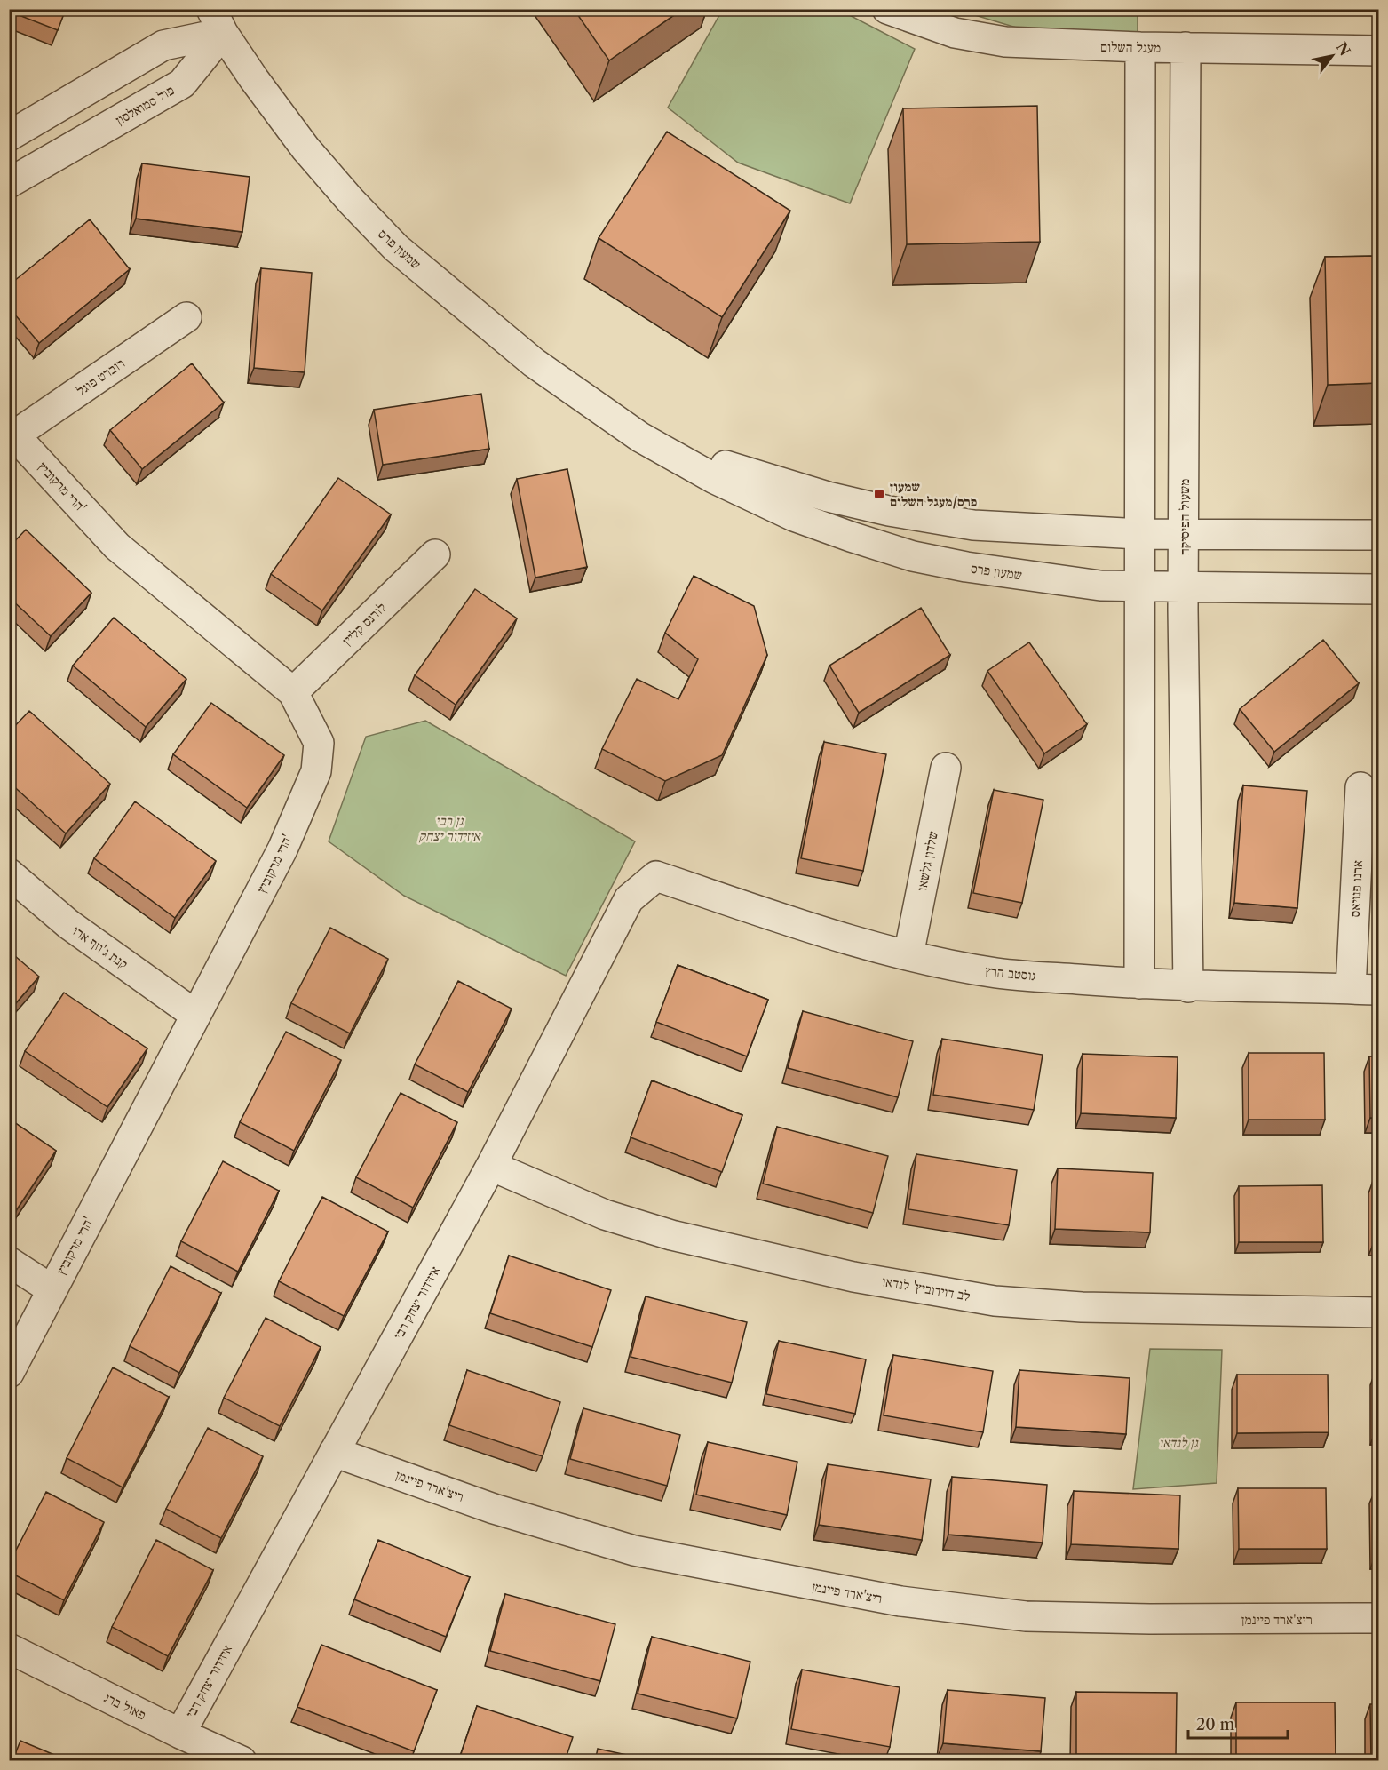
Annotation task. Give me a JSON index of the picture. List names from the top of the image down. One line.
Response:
{"streets":{"street":["מעגל השלום","פול סמואלסון","שמעון פרס","רוברט פוגל","הרי מרקוביץ'","משעול הפיסיקה","לורנס קליין","שלדון גלשאו","ארנו פנזיאס","קנת ג'וזף ארו","גוסטב הרץ","לב דוידוביץ' לנדאו","איזידור יצחק רבי","ריצ'ארד פיינמן","פאול ברג"]},"crossings":[["מעגל השלום","משעול הפיסיקה"],["פול סמואלסון","שמעון פרס"],["שמעון פרס","משעול הפיסיקה"],["רוברט פוגל","הרי מרקוביץ'"],["הרי מרקוביץ'","לורנס קליין"],["הרי מרקוביץ'","קנת ג'וזף ארו"],["משעול הפיסיקה","גוסטב הרץ"],["שלדון גלשאו","גוסטב הרץ"],["ארנו פנזיאס","גוסטב הרץ"],["גוסטב הרץ","איזידור יצחק רבי"],["לב דוידוביץ' לנדאו","איזידור יצחק רבי"],["איזידור יצחק רבי","ריצ'ארד פיינמן"],["איזידור יצחק רבי","פאול ברג"]],"parks":["גן רבי איזידור יצחק","גן לנדאו"],"places":{"transit":["שמעון פרס/מעגל השלום"]},"scale_bar":"20 m","north":"top right"}
